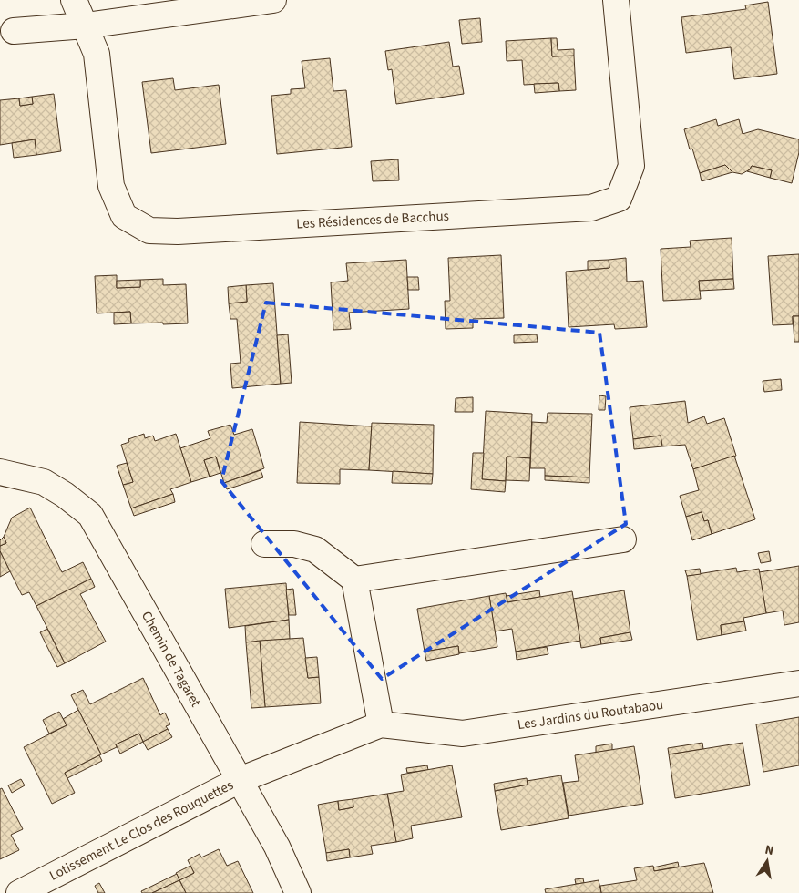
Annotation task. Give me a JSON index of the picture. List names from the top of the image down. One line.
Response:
{"streets":{"street":["Les Résidences de Bacchus","Chemin de Tagaret","Les Jardins du Routabaou","Lotissement Le Clos des Rouquettes"]},"crossings":[["Chemin de Tagaret","Les Jardins du Routabaou"],["Chemin de Tagaret","Lotissement Le Clos des Rouquettes"],["Les Jardins du Routabaou","Lotissement Le Clos des Rouquettes"]],"north":"top"}
